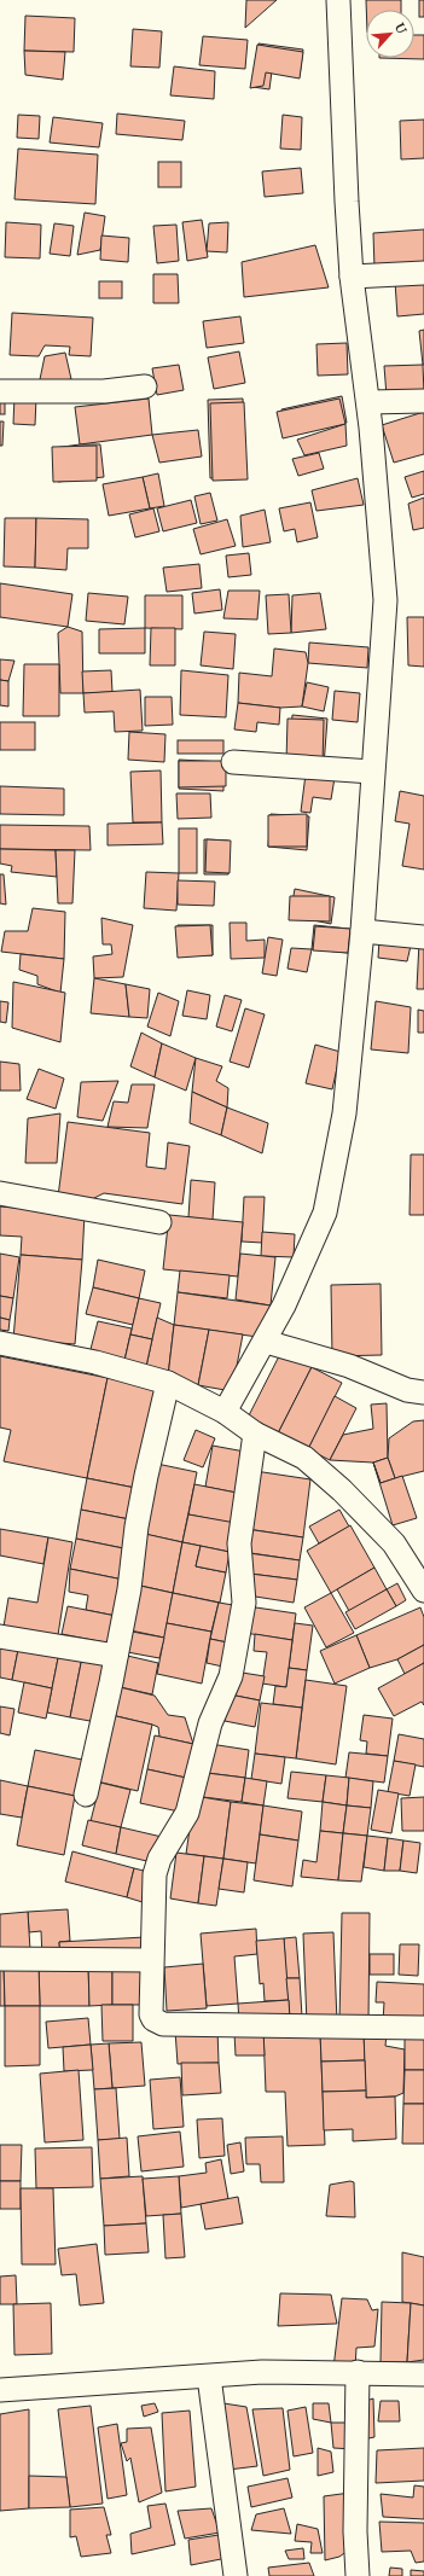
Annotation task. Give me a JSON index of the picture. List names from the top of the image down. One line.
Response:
{"north":"top right"}
